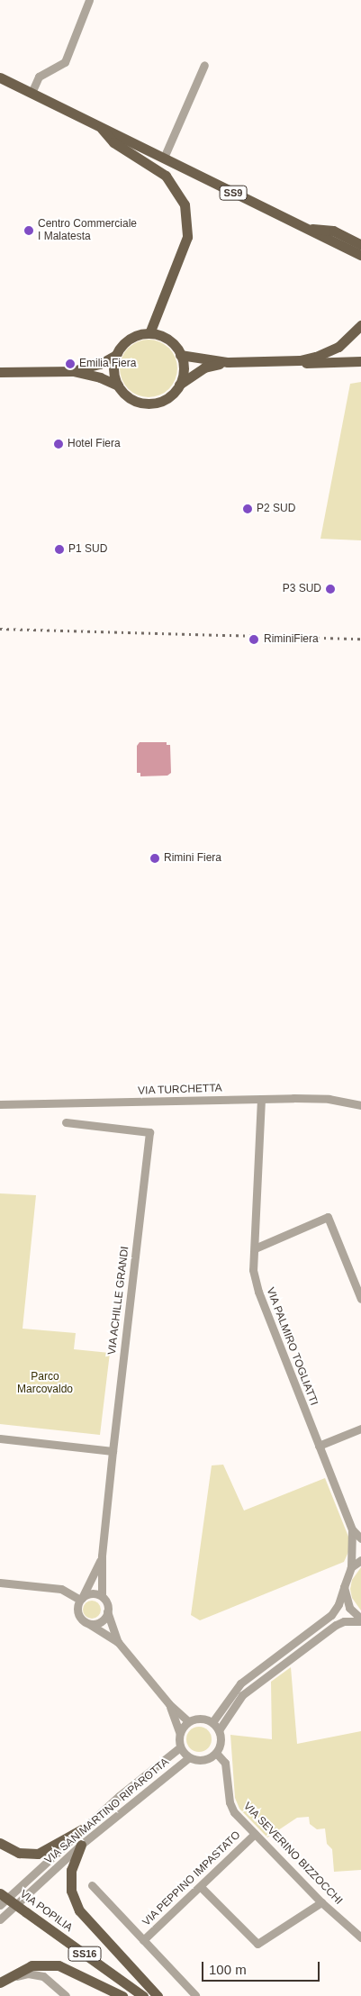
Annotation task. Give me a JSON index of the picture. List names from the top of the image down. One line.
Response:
{"streets":{"main road":["SS9","VIA POPILIA","SS16"],"street":["VIA TURCHETTA","VIA ACHILLE GRANDI","VIA PALMIRO TOGLIATTI","VIA SAN MARTINO RIPAROTTA","VIA SEVERINO BIZZOCCHI","VIA PEPPINO IMPASTATO"]},"crossings":[["VIA TURCHETTA","VIA PALMIRO TOGLIATTI"],["VIA ACHILLE GRANDI","VIA SAN MARTINO RIPAROTTA"],["VIA ACHILLE GRANDI","VIA SEVERINO BIZZOCCHI"],["VIA SAN MARTINO RIPAROTTA","VIA SEVERINO BIZZOCCHI"],["VIA SEVERINO BIZZOCCHI","VIA PEPPINO IMPASTATO"]],"parks":["Parco Marcovaldo"],"places":["Centro Commerciale I Malatesta","Emilia Fiera","Hotel Fiera","P2 SUD","P1 SUD","P3 SUD","RiminiFiera","Rimini Fiera"],"scale_bar":"100 m"}
